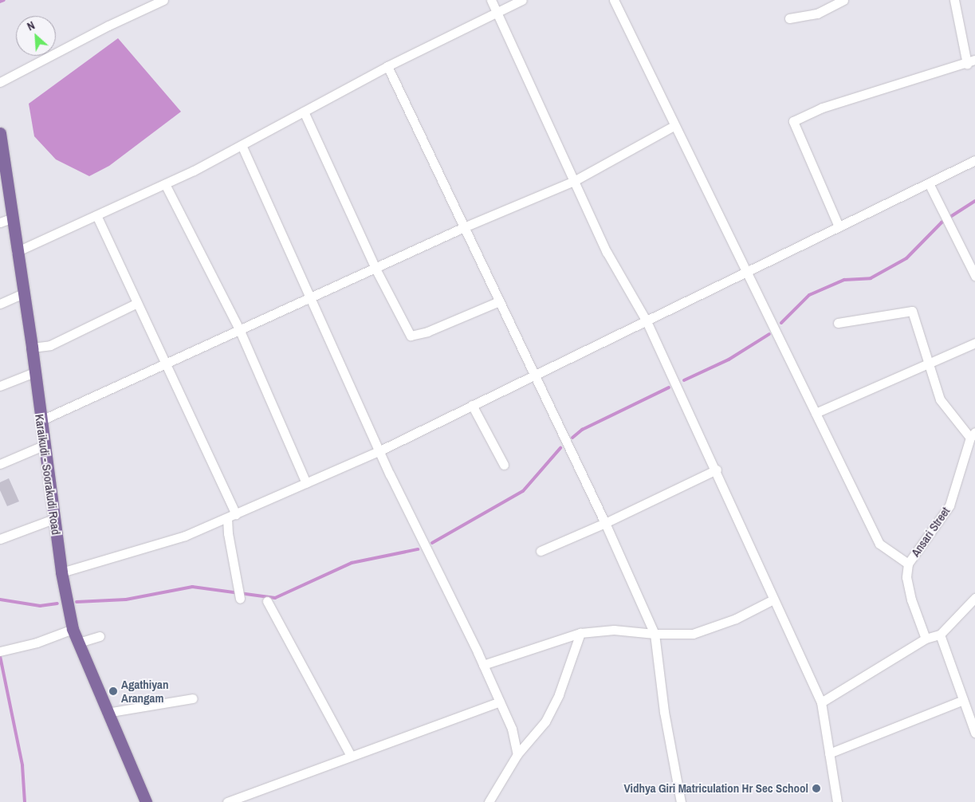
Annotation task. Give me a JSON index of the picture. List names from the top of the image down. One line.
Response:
{"streets":{"main road":["Karaikudi - Soorakudi Road"],"street":["Ansari Street"]},"places":["Agathiyan Arangam","Vidhya Giri Matriculation Hr Sec School"],"north":"top left"}
